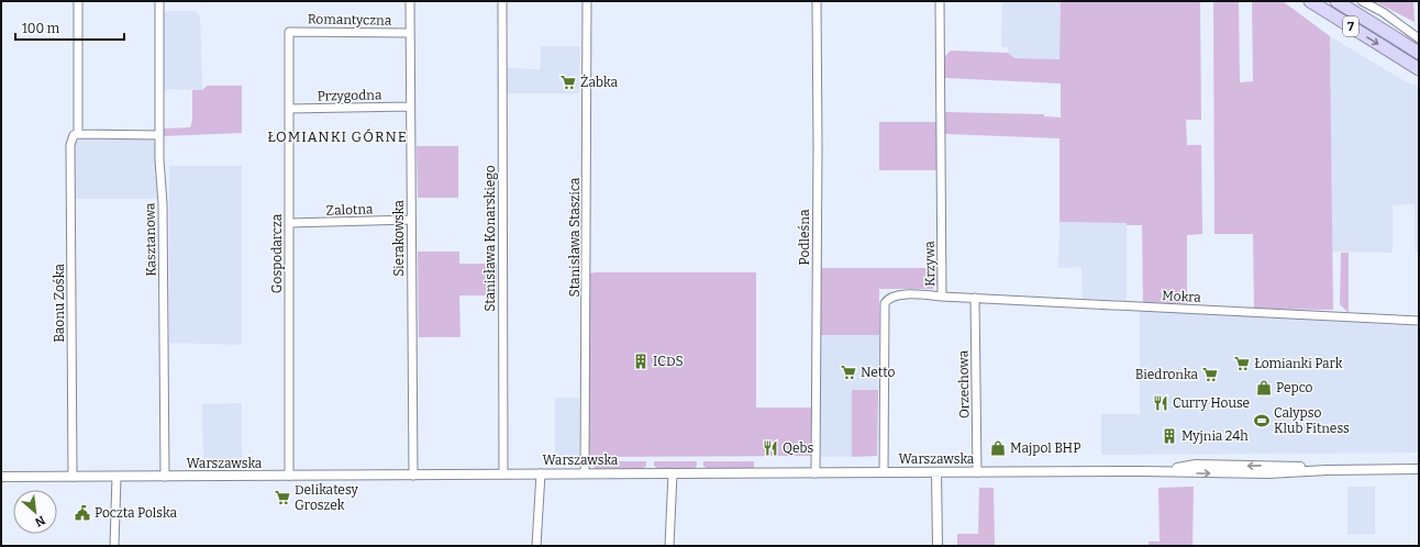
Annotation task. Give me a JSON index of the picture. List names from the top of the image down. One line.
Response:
{"streets":{"highway":["7"],"street":["Romantyczna","Przygodna","Zalotna","Stanisława Staszica","Podleśna","Sierakowska","Stanisława Konarskiego","Kasztanowa","Gospodarcza","Krzywa","Mokra","Baonu Zośka","Orzechowa","Warszawska"]},"crossings":[["Romantyczna","Sierakowska"],["Romantyczna","Gospodarcza"],["Przygodna","Sierakowska"],["Przygodna","Gospodarcza"],["Zalotna","Sierakowska"],["Zalotna","Gospodarcza"],["Stanisława Staszica","Warszawska"],["Podleśna","Warszawska"],["Sierakowska","Warszawska"],["Stanisława Konarskiego","Warszawska"],["Kasztanowa","Warszawska"],["Gospodarcza","Warszawska"],["Krzywa","Mokra"],["Krzywa","Warszawska"],["Mokra","Orzechowa"],["Baonu Zośka","Warszawska"],["Orzechowa","Warszawska"]],"districts":["ŁOMIANKI GÓRNE"],"places":{"supermarket":["Żabka","Łomianki Park","Netto","Biedronka","Delikatesy Groszek"],"building":["ICDS","Myjnia 24h"],"shop":["Pepco","Majpol BHP"],"restaurant":["Curry House","Qebs"],"sports":["Calypso Klub Fitness"],"public building":["Poczta Polska"]},"scale_bar":"100 m","north":"bottom right"}
